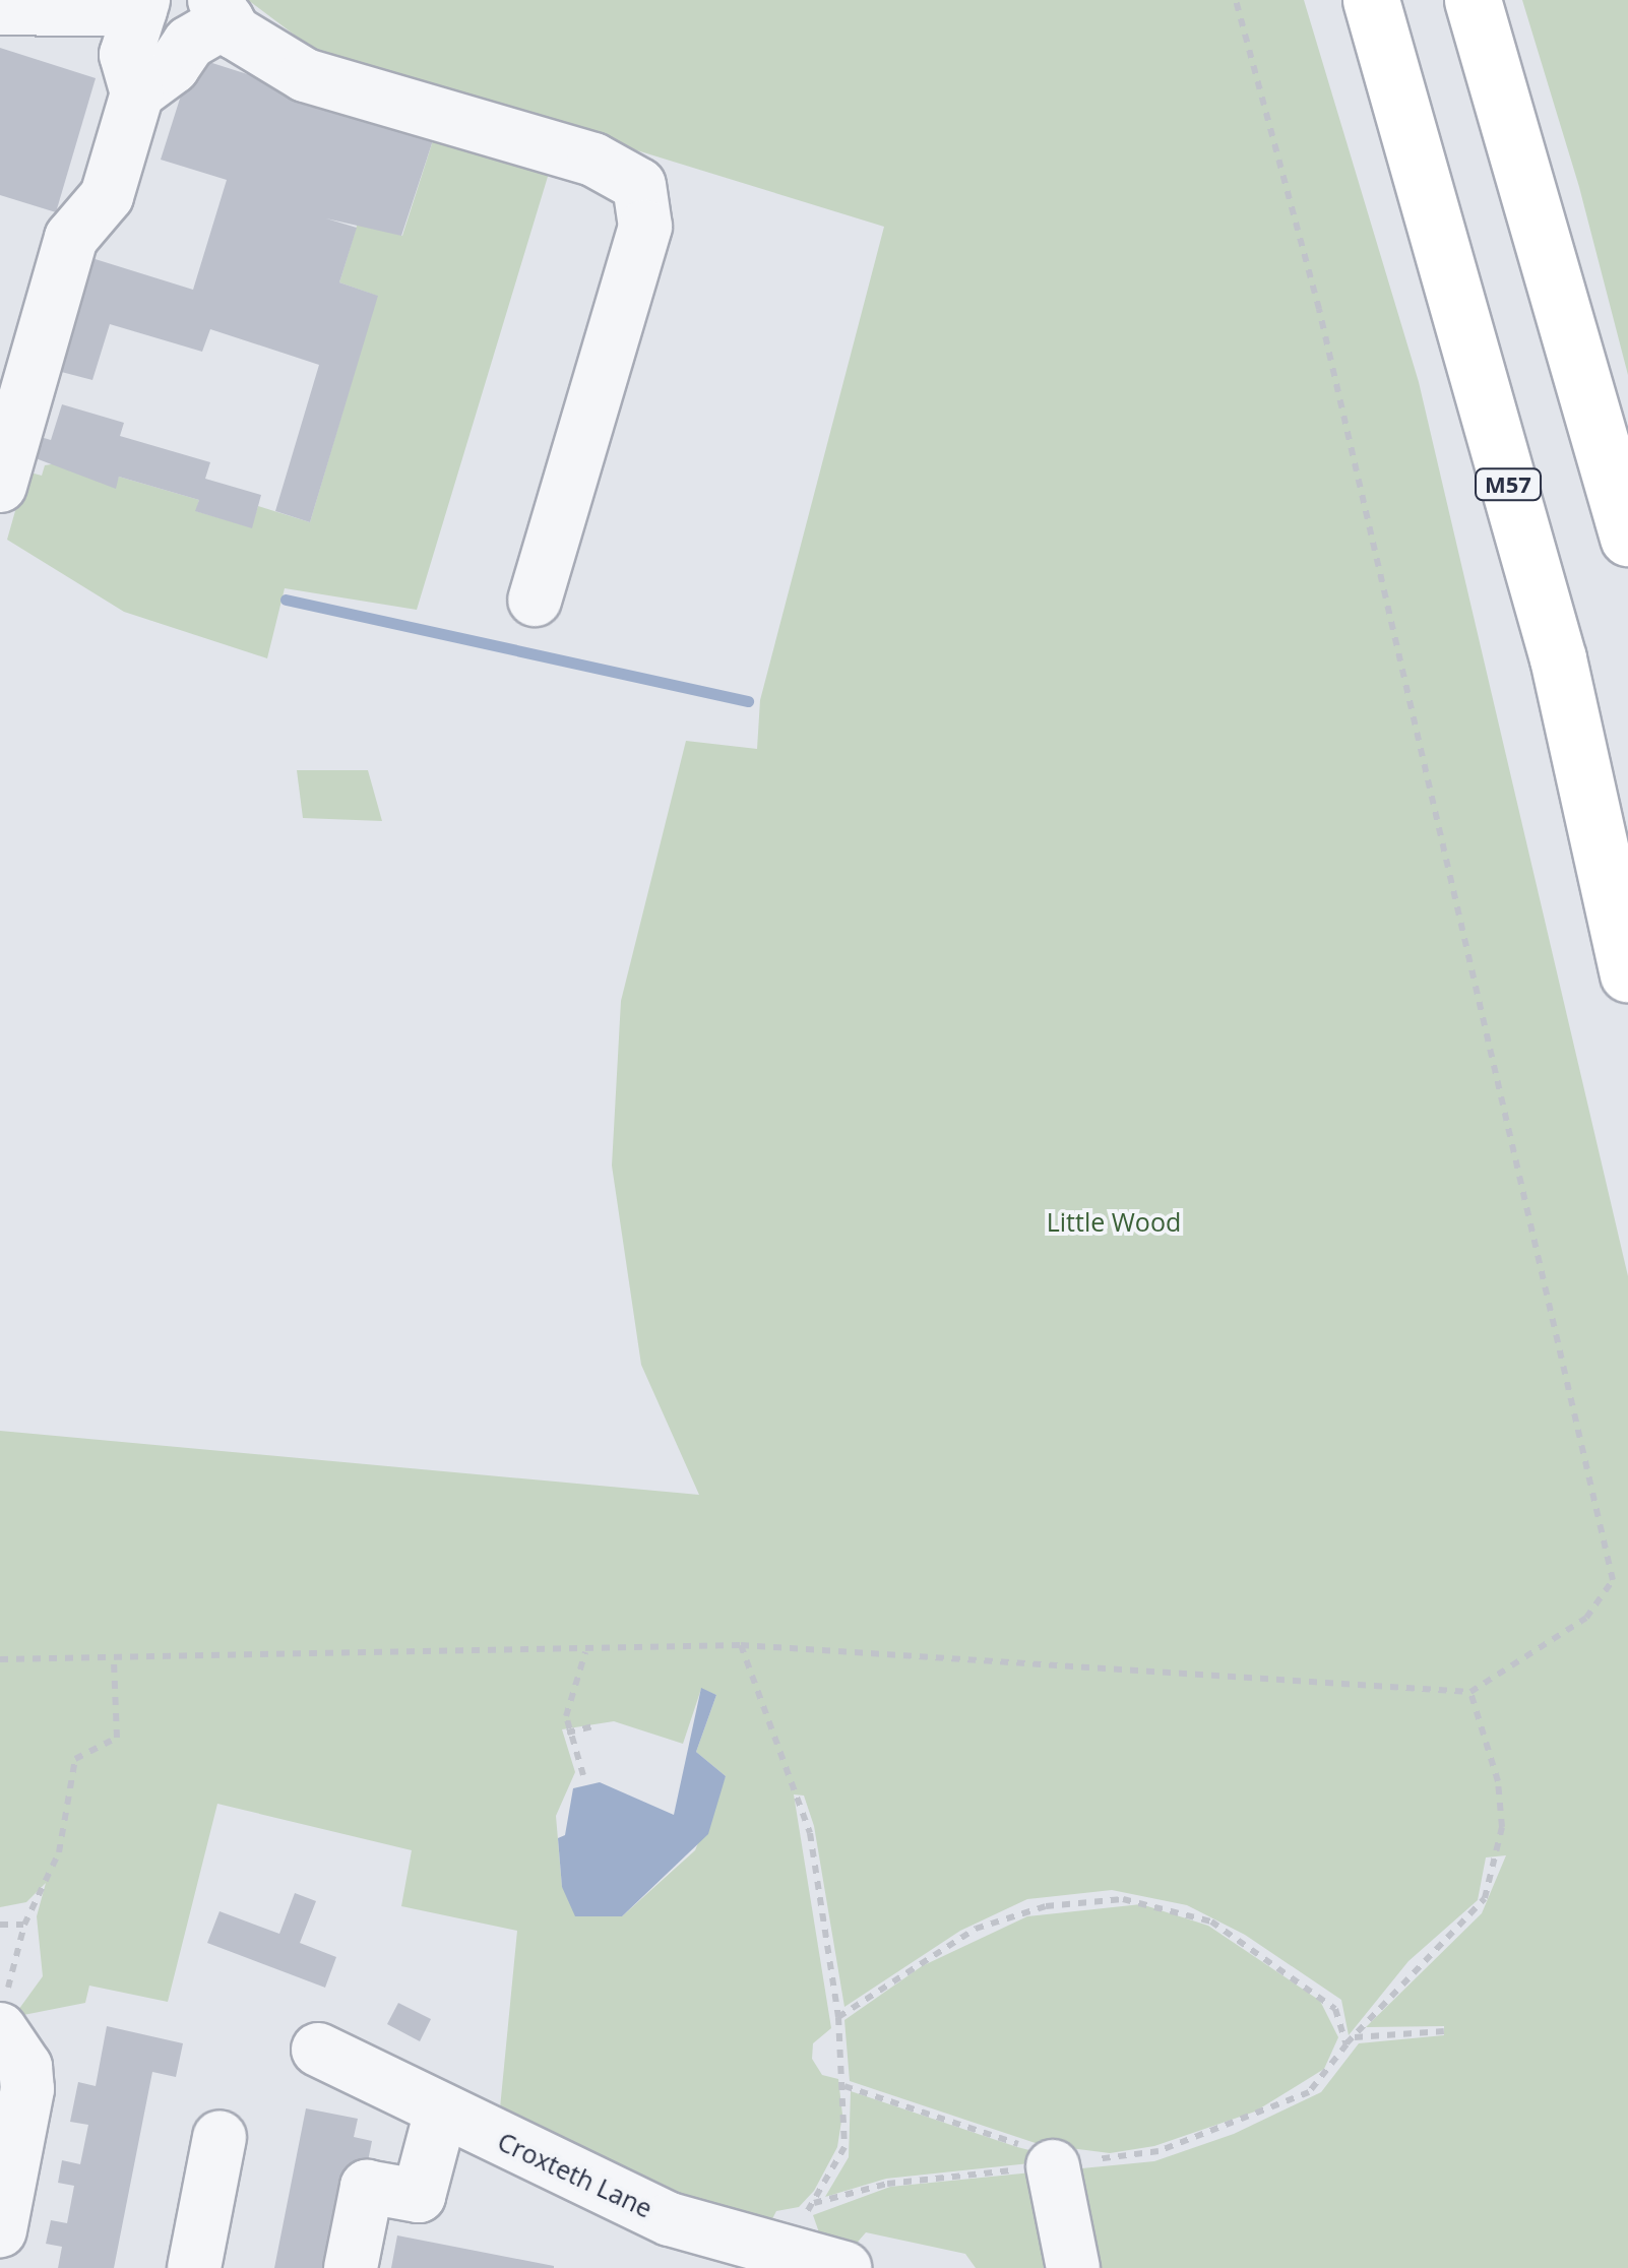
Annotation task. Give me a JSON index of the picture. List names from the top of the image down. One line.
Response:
{"streets":{"highway":["M57"],"street":["Croxteth Lane"]},"parks":["Little Wood"]}
